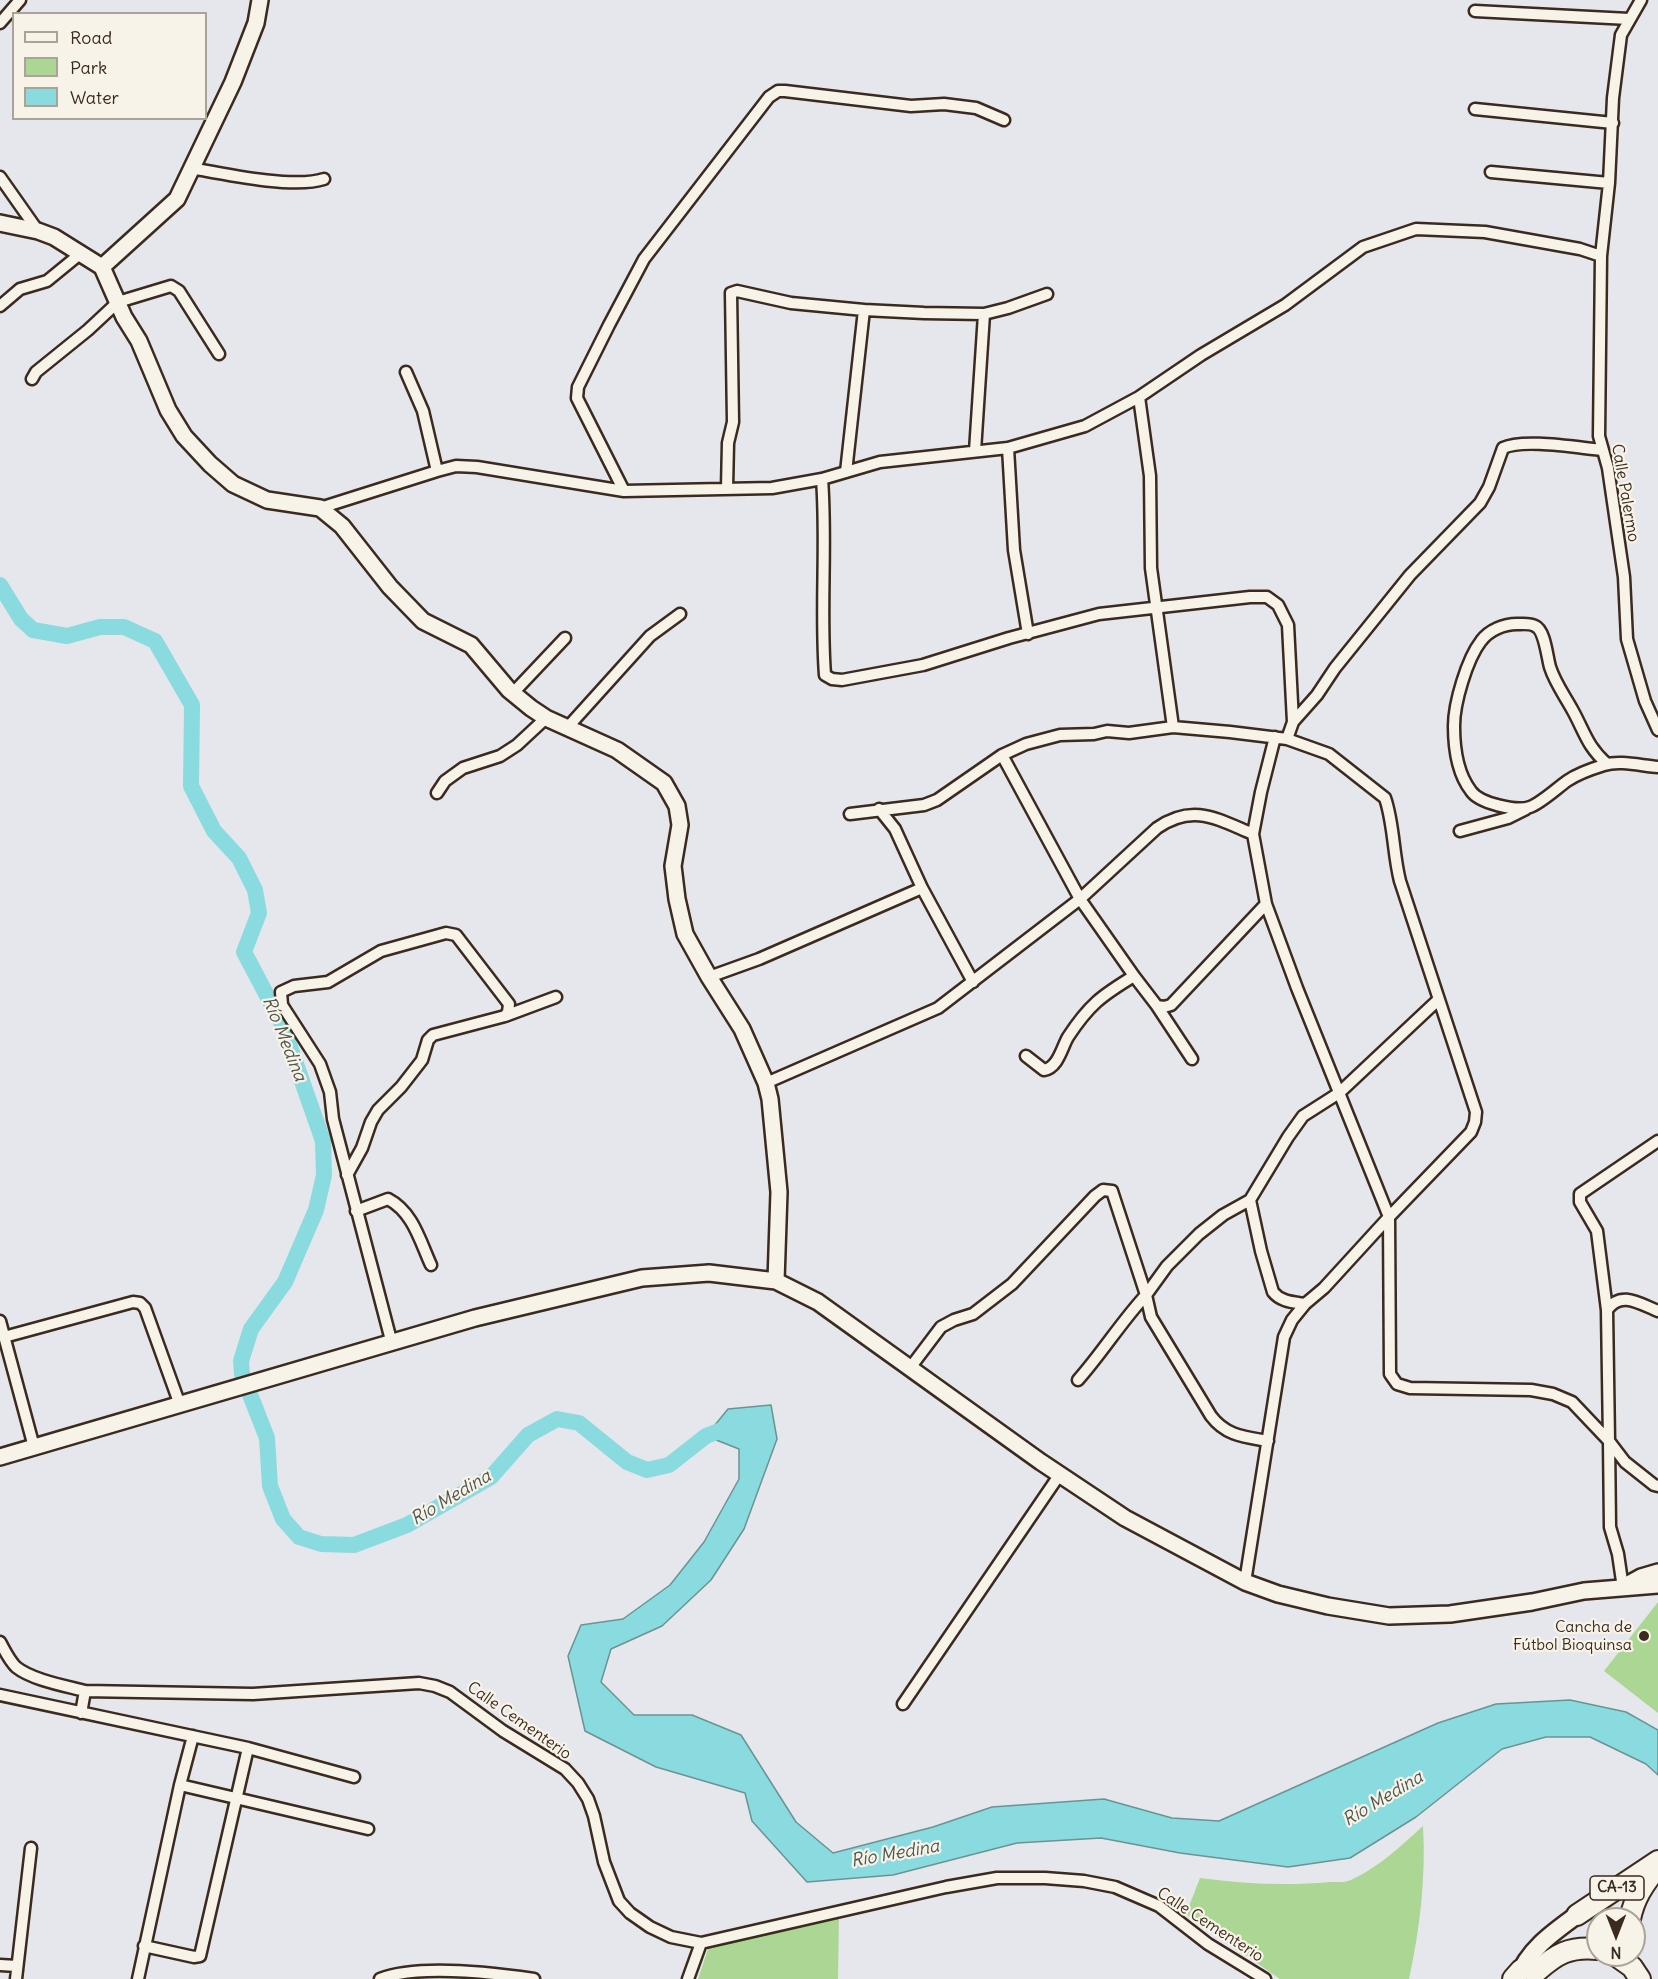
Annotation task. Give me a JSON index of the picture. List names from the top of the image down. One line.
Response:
{"streets":{"highway":["CA-13"],"street":["Calle Palermo","Calle Cementerio"]},"water":["Río Medina"],"places":["Cancha de Fútbol Bioquinsa"],"legend":["Road","Park","Water"],"north":"bottom"}
